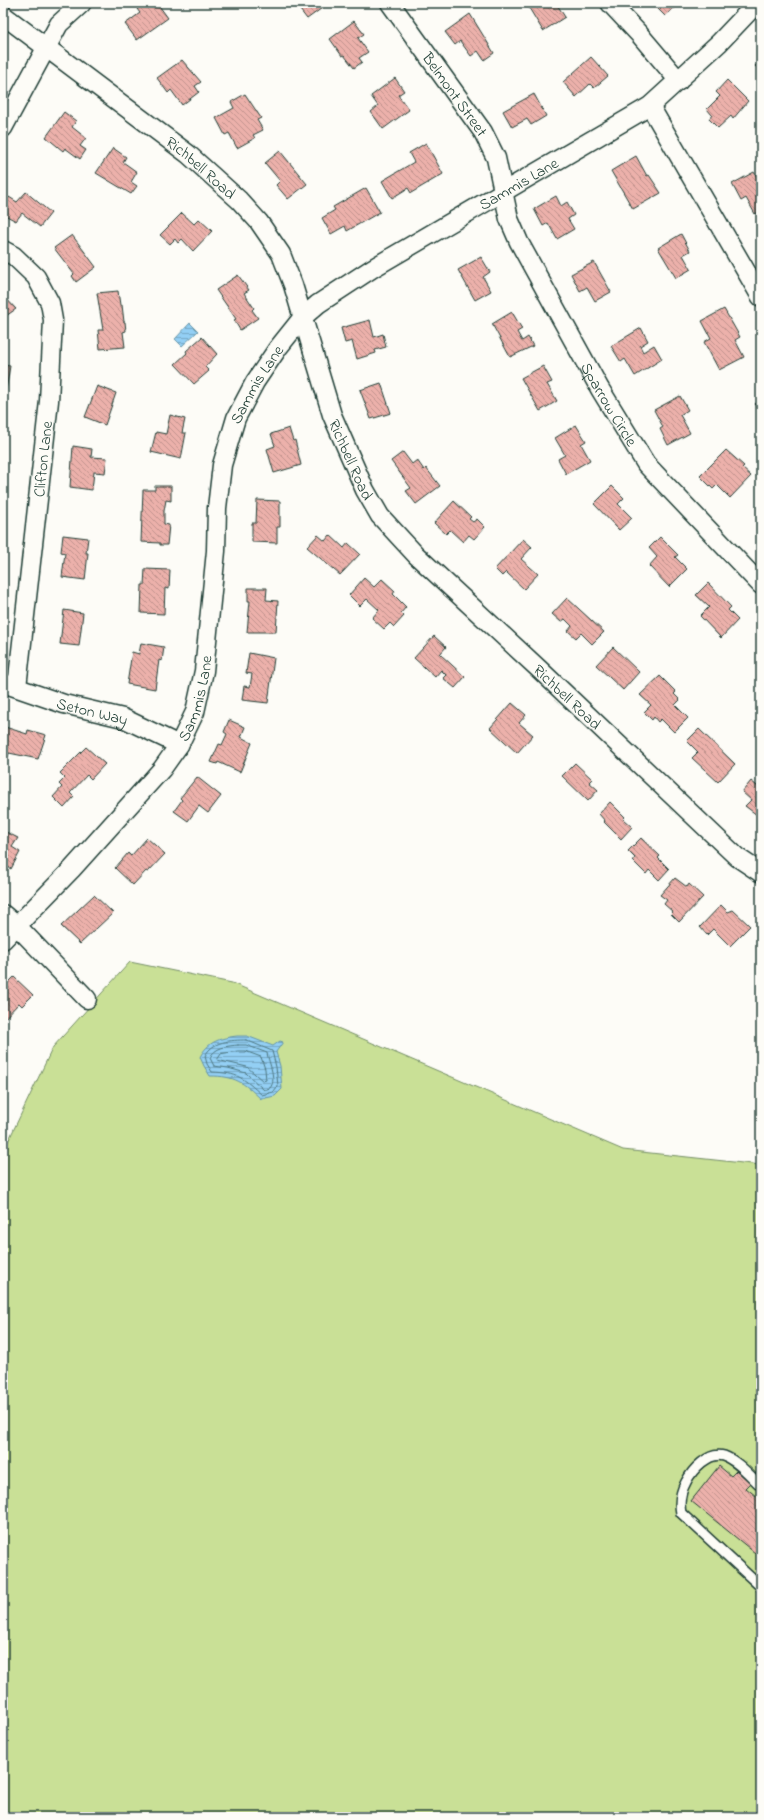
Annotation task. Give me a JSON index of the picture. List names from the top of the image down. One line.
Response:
{"streets":{"street":["Belmont Street","Richbell Road","Sammis Lane","Sparrow Circle","Clifton Lane","Seton Way"]},"crossings":[["Belmont Street","Sammis Lane"],["Belmont Street","Sparrow Circle"],["Richbell Road","Sammis Lane"],["Sammis Lane","Sparrow Circle"],["Sammis Lane","Seton Way"],["Clifton Lane","Seton Way"]]}
